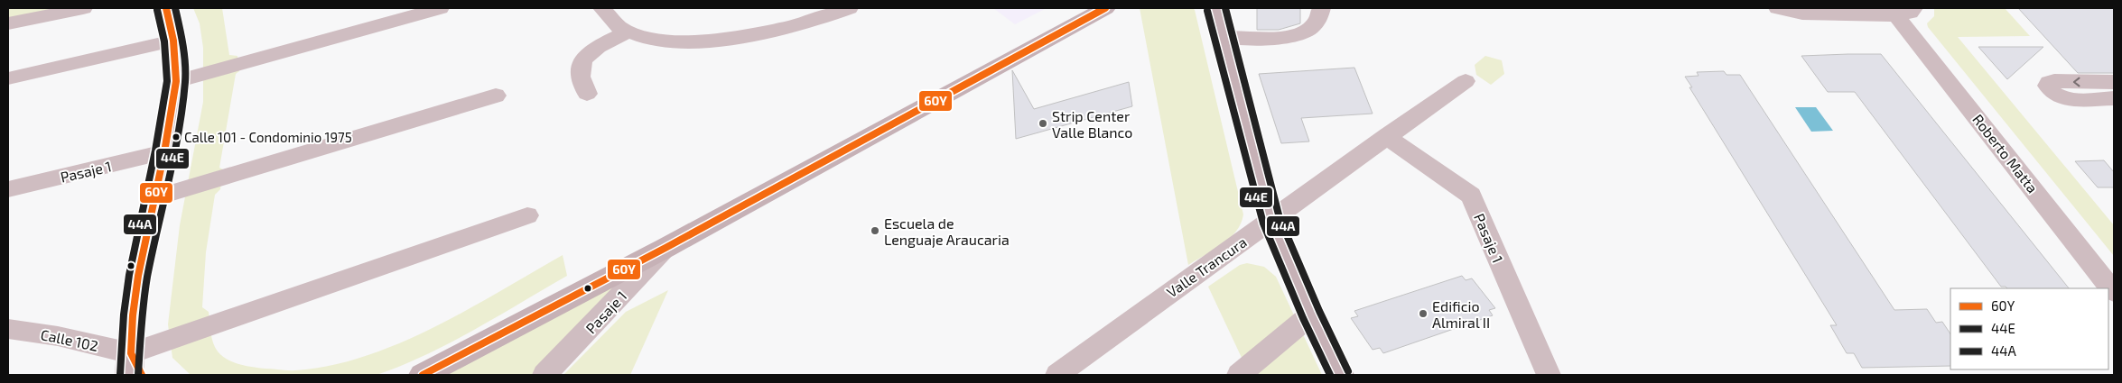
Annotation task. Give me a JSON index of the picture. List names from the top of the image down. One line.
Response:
{"streets":{"street":["Roberto Matta","Pasaje 1","Valle Trancura","Calle 102"]},"crossings":[["Pasaje 1","Valle Trancura"]],"places":["Strip Center Valle Blanco","Calle 101 - Condominio 1975","Escuela de Lenguaje Araucaria","Edificio Almiral II"],"lines":["transit line 60Y","transit line 44E","transit line 44A"],"legend":["60Y","44E","44A"]}
